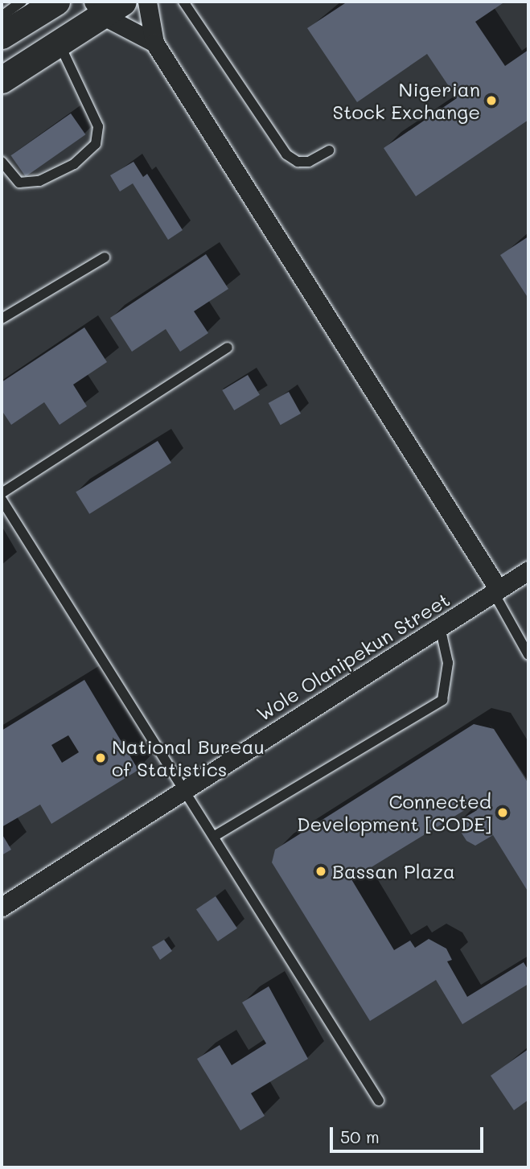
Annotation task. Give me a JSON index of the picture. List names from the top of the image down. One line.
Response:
{"streets":{"street":["Wole Olanipekun Street"]},"places":["Nigerian Stock Exchange","National Bureau of Statistics","Connected Development [CODE]","Bassan Plaza"],"scale_bar":"50 m"}
